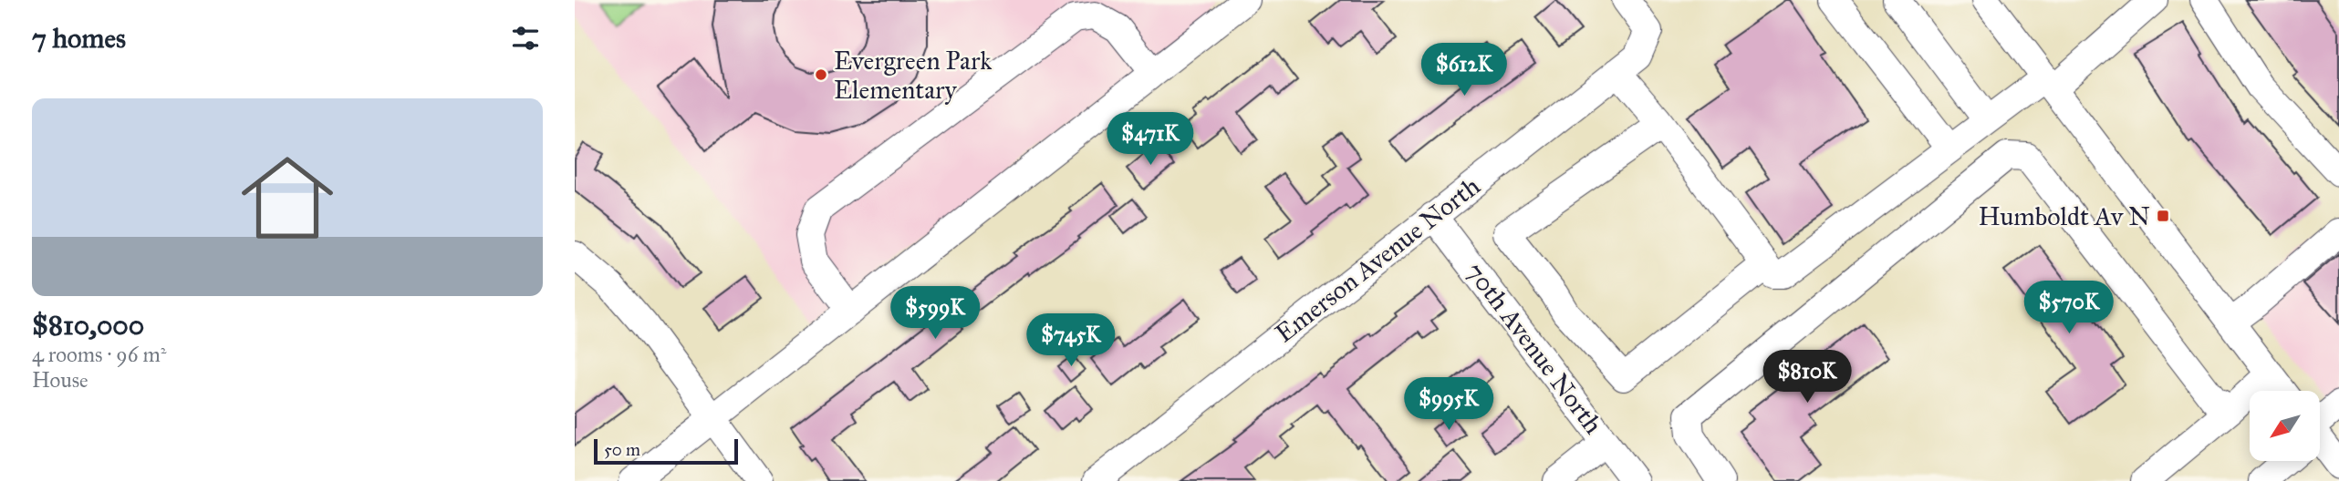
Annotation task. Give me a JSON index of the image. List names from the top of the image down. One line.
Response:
{"streets":{"street":["Emerson Avenue North","70th Avenue North"]},"crossings":[["Emerson Avenue North","70th Avenue North"]],"places":{"other":["Evergreen Park Elementary"],"transit":["Humboldt Av N"]},"scale_bar":"50 m","north":"bottom left","page":{"heading":"7 homes","price":["$612K","$471K","$570K","$599K","$745K","$810K","$995K"],"list":[{"name":"$810,000","note":"4 rooms · 96 m² · House"}],"scale":"50 m"}}
